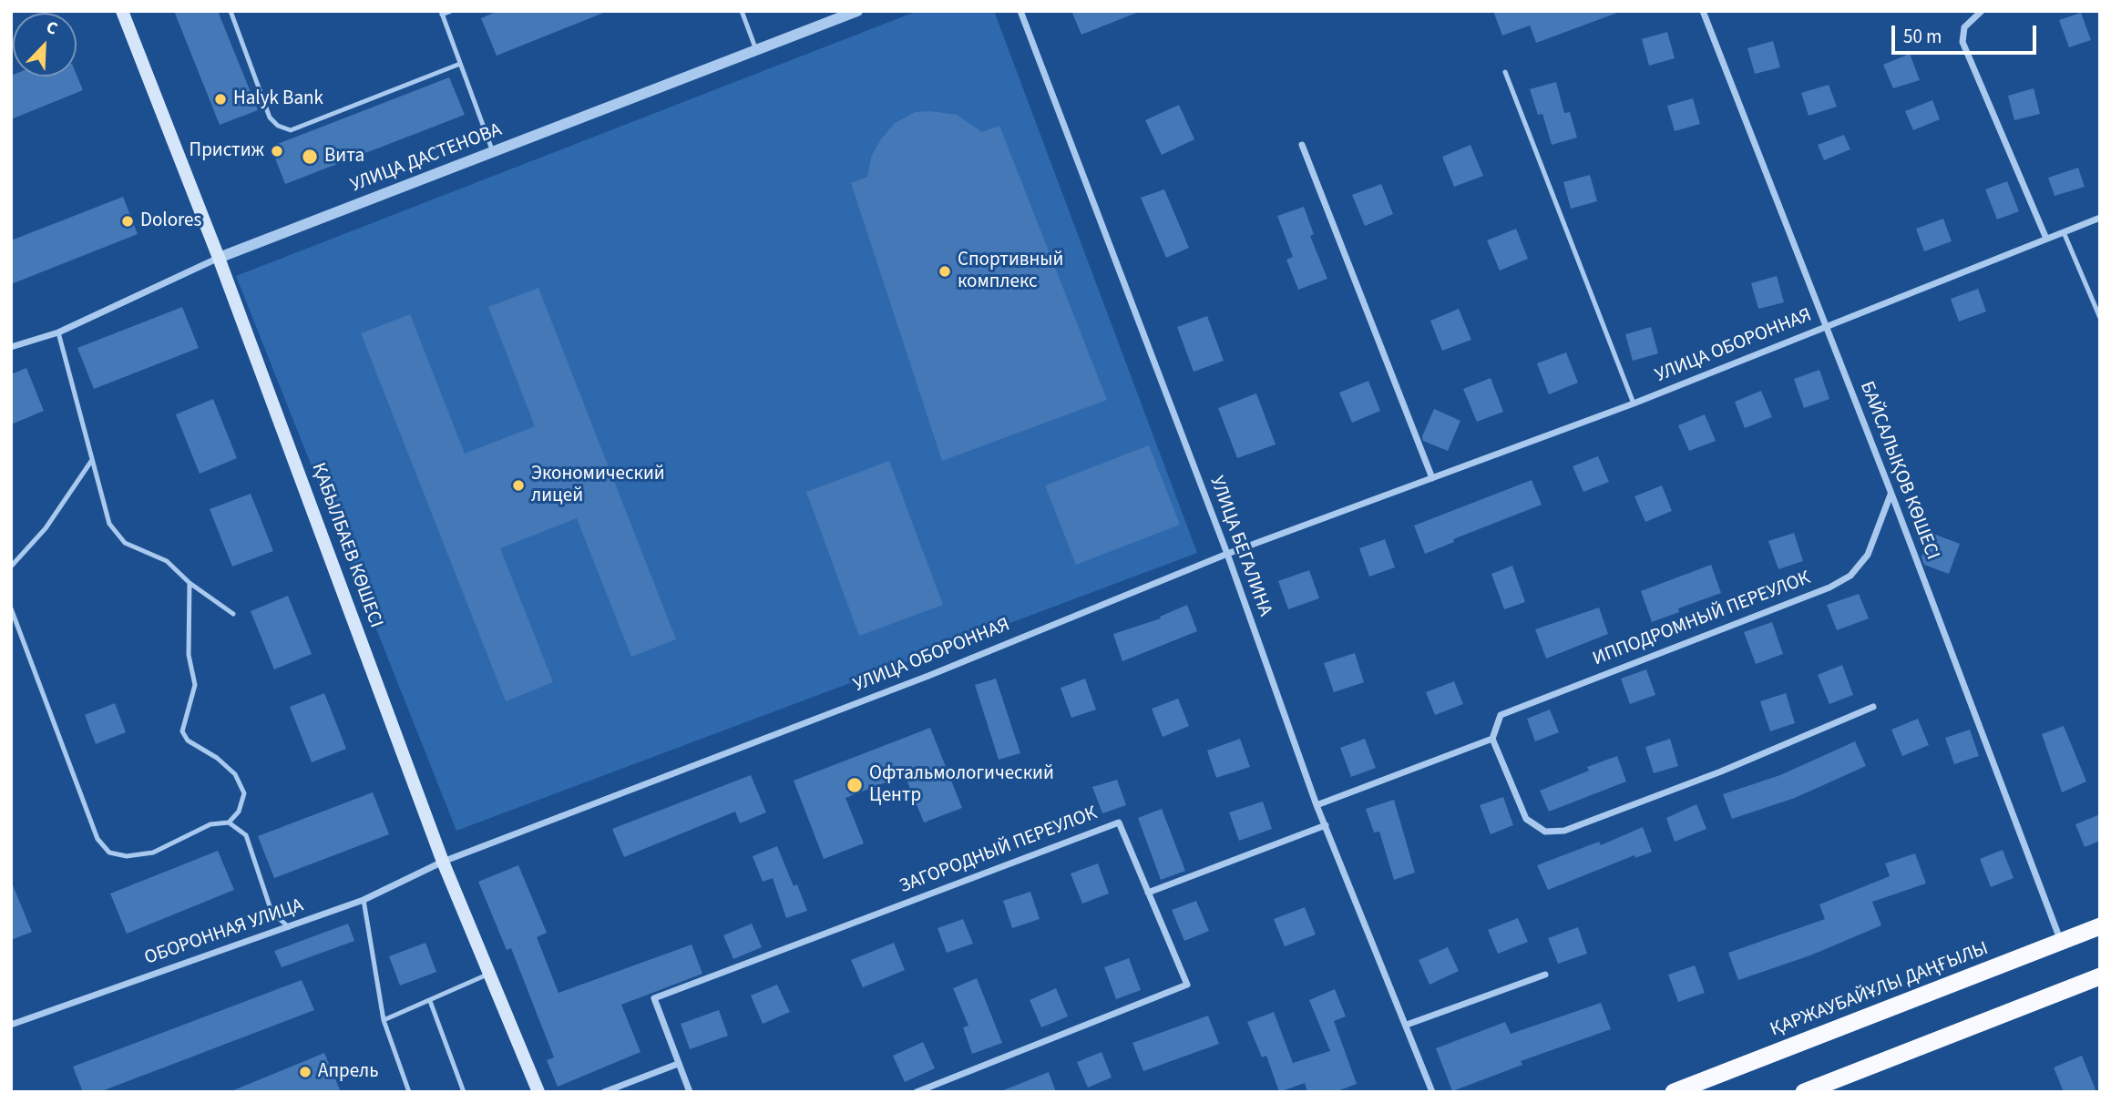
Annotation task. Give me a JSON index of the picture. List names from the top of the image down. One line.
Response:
{"streets":{"highway":["ҚАРЖАУБАЙҰЛЫ ДАҢҒЫЛЫ"],"main road":["ҚАБЫЛБАЕВ КӨШЕСІ"],"street":["УЛИЦА ДАСТЕНОВА","УЛИЦА ОБОРОННАЯ","БАЙСАЛЫҚОВ КӨШЕСІ","УЛИЦА БЕГАЛИНА","ИППОДРОМНЫЙ ПЕРЕУЛОК","ЗАГОРОДНЫЙ ПЕРЕУЛОК","ОБОРОННАЯ УЛИЦА"]},"crossings":[["УЛИЦА ДАСТЕНОВА","ҚАБЫЛБАЕВ КӨШЕСІ"],["УЛИЦА ОБОРОННАЯ","БАЙСАЛЫҚОВ КӨШЕСІ"],["УЛИЦА ОБОРОННАЯ","ҚАБЫЛБАЕВ КӨШЕСІ"],["УЛИЦА ОБОРОННАЯ","УЛИЦА БЕГАЛИНА"],["УЛИЦА ОБОРОННАЯ","ОБОРОННАЯ УЛИЦА"],["БАЙСАЛЫҚОВ КӨШЕСІ","ИППОДРОМНЫЙ ПЕРЕУЛОК"],["БАЙСАЛЫҚОВ КӨШЕСІ","ҚАРЖАУБАЙҰЛЫ ДАҢҒЫЛЫ"],["ҚАБЫЛБАЕВ КӨШЕСІ","ОБОРОННАЯ УЛИЦА"]],"places":["Halyk Bank","Пристиж","Вита","Dolores","Спортивный комплекс","Экономический лицей","Офтальмологический Центр","Апрель"],"scale_bar":"50 m","north":"top right"}
